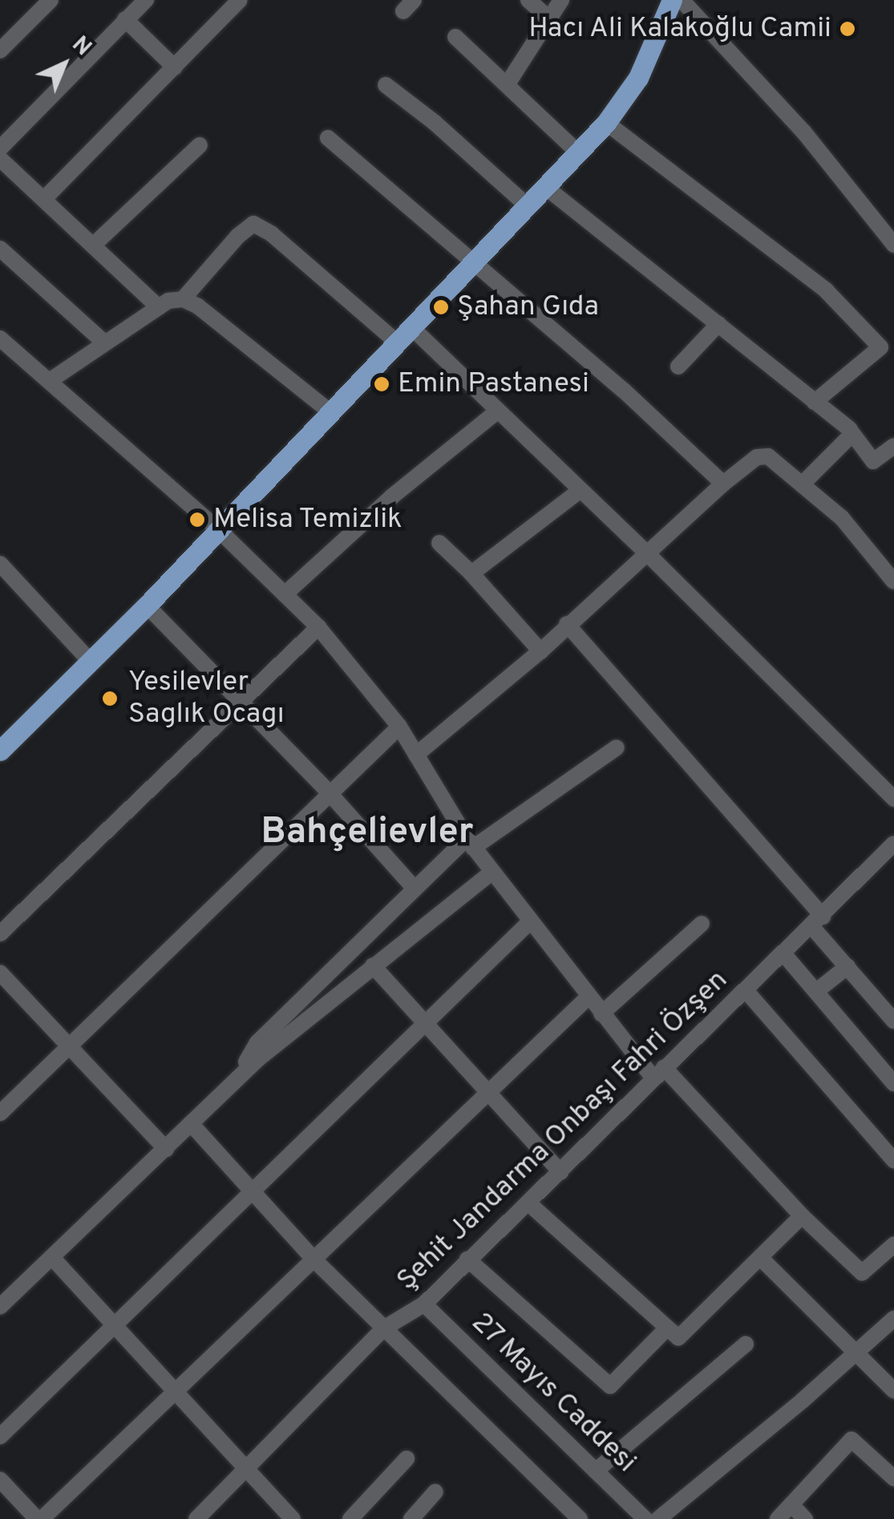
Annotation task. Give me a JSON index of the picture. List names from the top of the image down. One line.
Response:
{"streets":{"street":["Şehit Jandarma Onbaşı Fahri Özşen","27 Mayıs Caddesi"]},"crossings":[["Şehit Jandarma Onbaşı Fahri Özşen","27 Mayıs Caddesi"]],"districts":["Bahçelievler"],"places":["Hacı Ali Kalakoğlu Camii","Şahan Gıda","Emin Pastanesi","Melisa Temizlik","Yesilevler Saglık Ocagı"],"north":"top right"}
